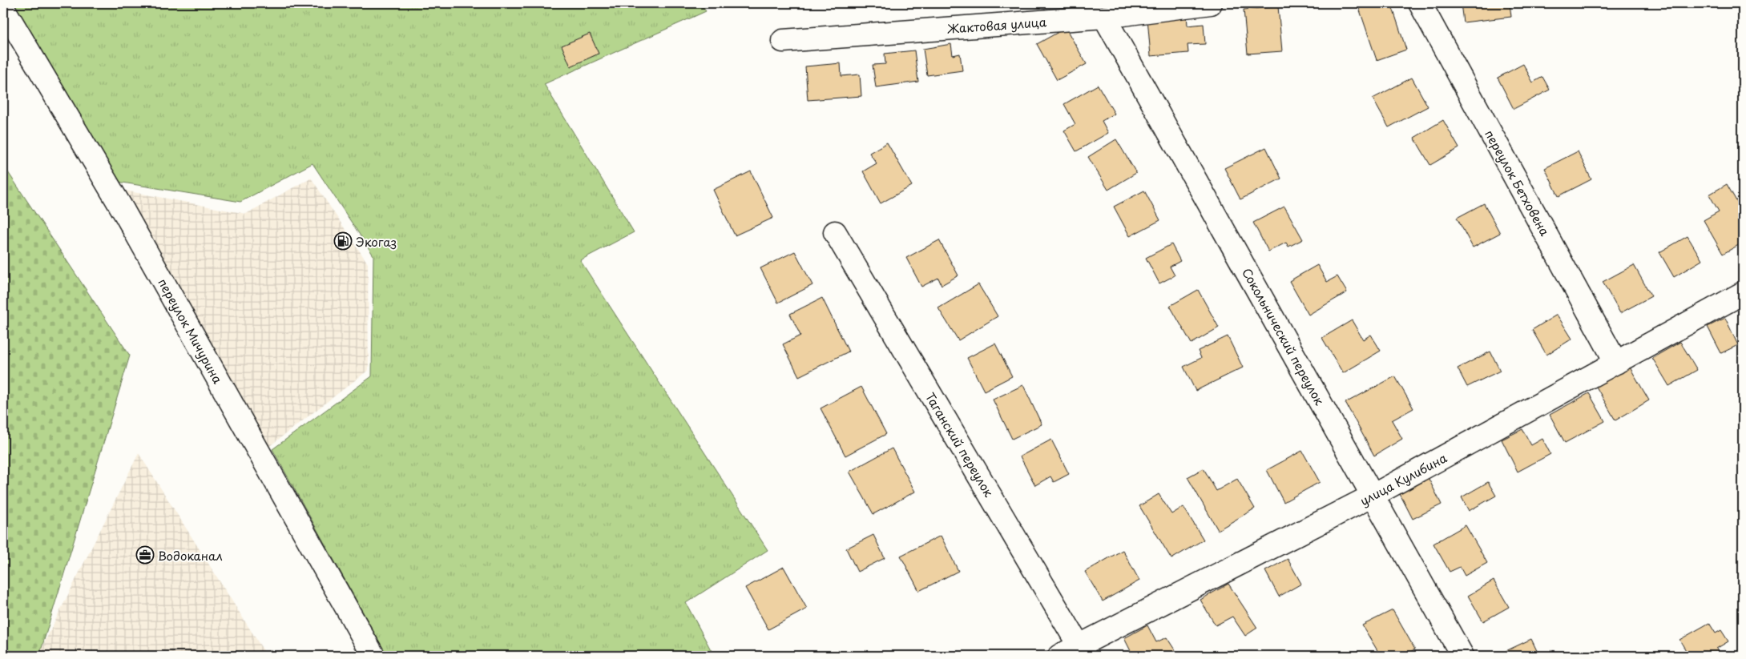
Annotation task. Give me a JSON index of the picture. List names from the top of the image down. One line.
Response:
{"streets":{"street":["Жактовая улица","переулок Бетховена","переулок Мичурина","Сокольнический переулок","Таганский переулок","улица Кулибина"]},"crossings":[["Жактовая улица","Сокольнический переулок"],["переулок Бетховена","улица Кулибина"],["Сокольнический переулок","улица Кулибина"],["Таганский переулок","улица Кулибина"]],"places":{"fuel station":["Экогаз"],"office":["Водоканал"]}}
